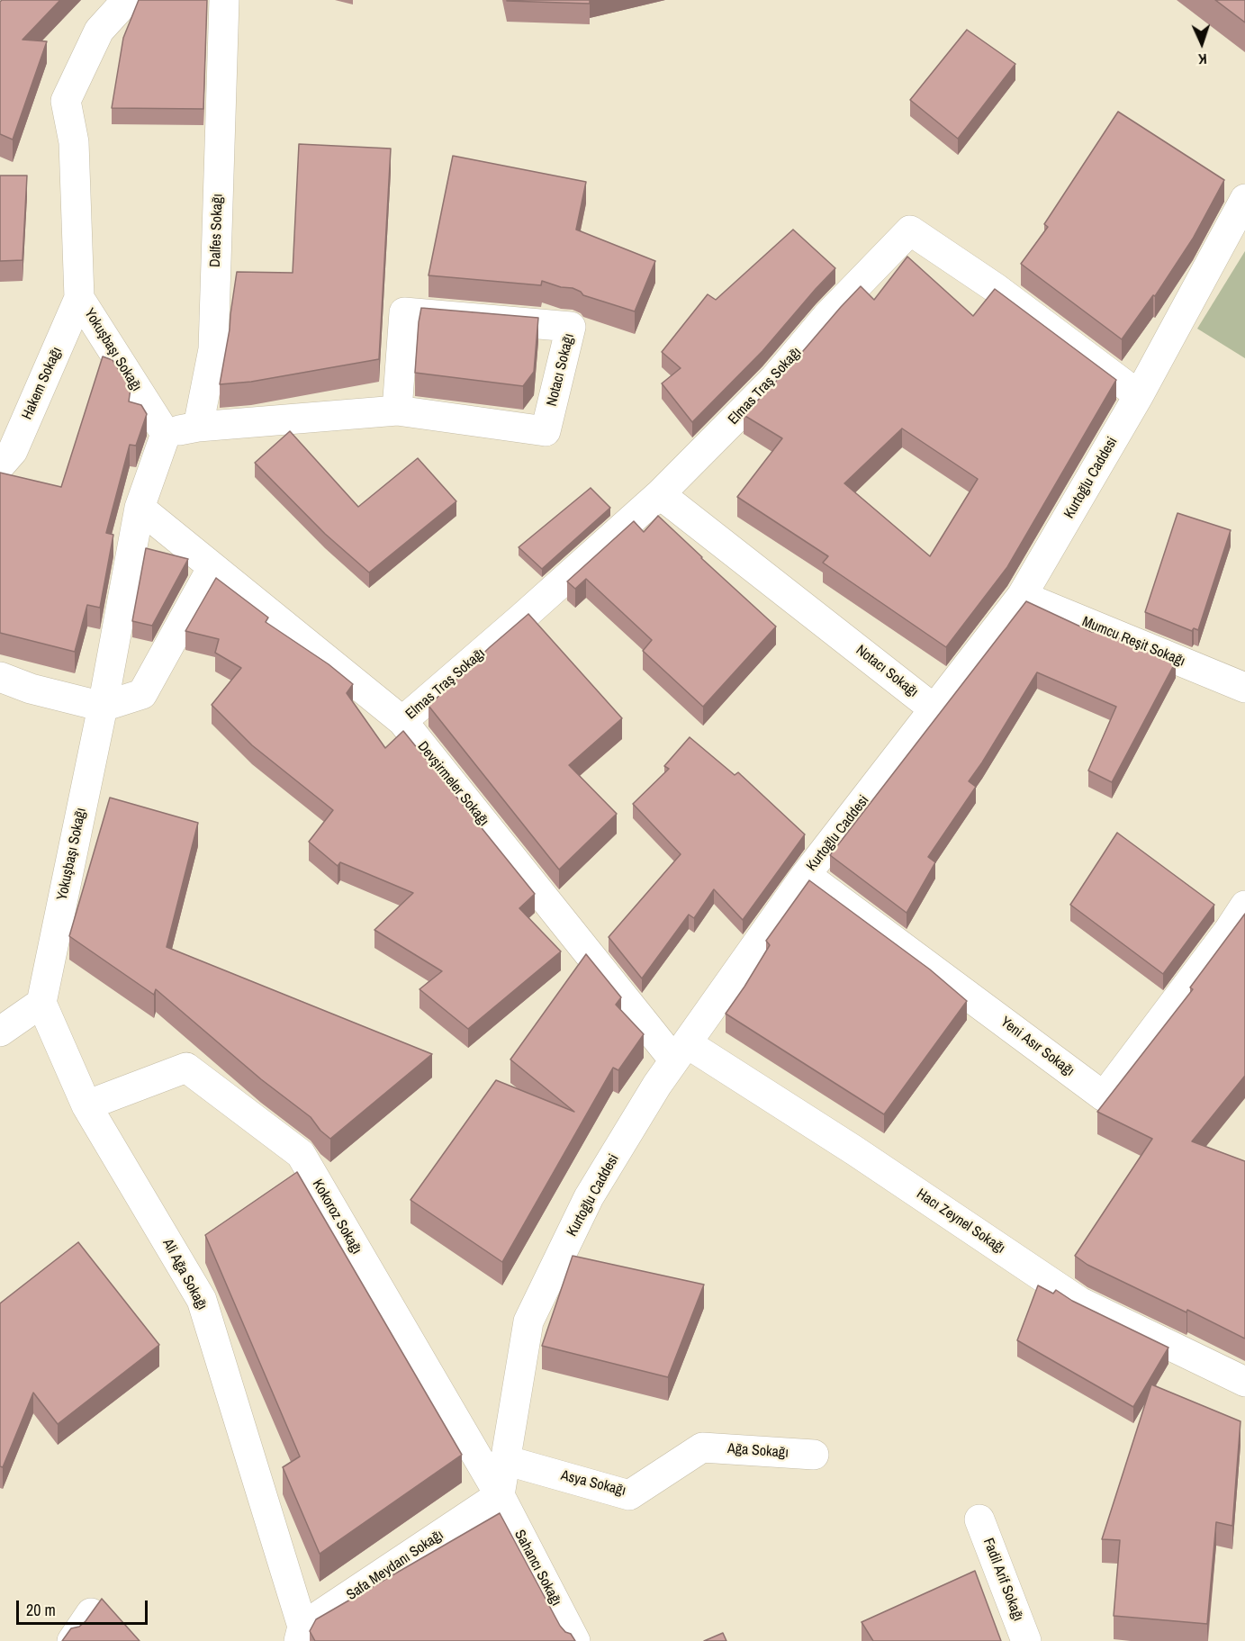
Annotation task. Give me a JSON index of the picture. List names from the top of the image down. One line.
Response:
{"streets":{"street":["Dalfes Sokağı","Yokuşbaşı Sokağı","Notacı Sokağı","Hakem Sokağı","Elmas Traş Sokağı","Kurtoğlu Caddesi","Mumcu Reşit Sokağı","Devşirmeler Sokağı","Yeni Asır Sokağı","Kokoroz Sokağı","Hacı Zeynel Sokağı","Ali Ağa Sokağı","Ağa Sokağı","Asya Sokağı","Safa Meydanı Sokağı","Sahancı Sokağı","Fadil Arif Sokağı"]},"crossings":[["Dalfes Sokağı","Notacı Sokağı"],["Yokuşbaşı Sokağı","Hakem Sokağı"],["Yokuşbaşı Sokağı","Devşirmeler Sokağı"],["Yokuşbaşı Sokağı","Ali Ağa Sokağı"],["Notacı Sokağı","Elmas Traş Sokağı"],["Notacı Sokağı","Kurtoğlu Caddesi"],["Elmas Traş Sokağı","Kurtoğlu Caddesi"],["Elmas Traş Sokağı","Devşirmeler Sokağı"],["Kurtoğlu Caddesi","Mumcu Reşit Sokağı"],["Kurtoğlu Caddesi","Devşirmeler Sokağı"],["Kurtoğlu Caddesi","Yeni Asır Sokağı"],["Kurtoğlu Caddesi","Kokoroz Sokağı"],["Kurtoğlu Caddesi","Hacı Zeynel Sokağı"],["Kurtoğlu Caddesi","Asya Sokağı"],["Kurtoğlu Caddesi","Safa Meydanı Sokağı"],["Kurtoğlu Caddesi","Sahancı Sokağı"],["Devşirmeler Sokağı","Hacı Zeynel Sokağı"],["Kokoroz Sokağı","Ali Ağa Sokağı"],["Kokoroz Sokağı","Safa Meydanı Sokağı"],["Kokoroz Sokağı","Sahancı Sokağı"],["Ali Ağa Sokağı","Safa Meydanı Sokağı"],["Ağa Sokağı","Asya Sokağı"],["Safa Meydanı Sokağı","Sahancı Sokağı"]],"scale_bar":"20 m","north":"bottom"}
